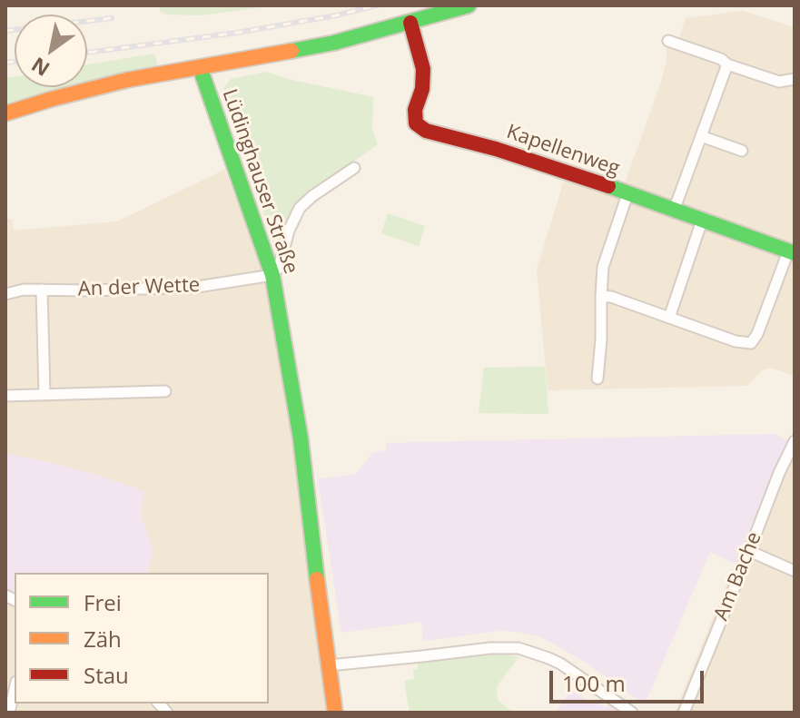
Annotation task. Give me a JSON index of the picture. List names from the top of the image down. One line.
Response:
{"streets":{"street":["Kapellenweg","Lüdinghauser Straße","An der Wette","Am Bache"]},"crossings":[["Kapellenweg","Lüdinghauser Straße"],["Lüdinghauser Straße","An der Wette"]],"legend":["Frei","Zäh","Stau"],"scale_bar":"100 m","north":"bottom left"}
